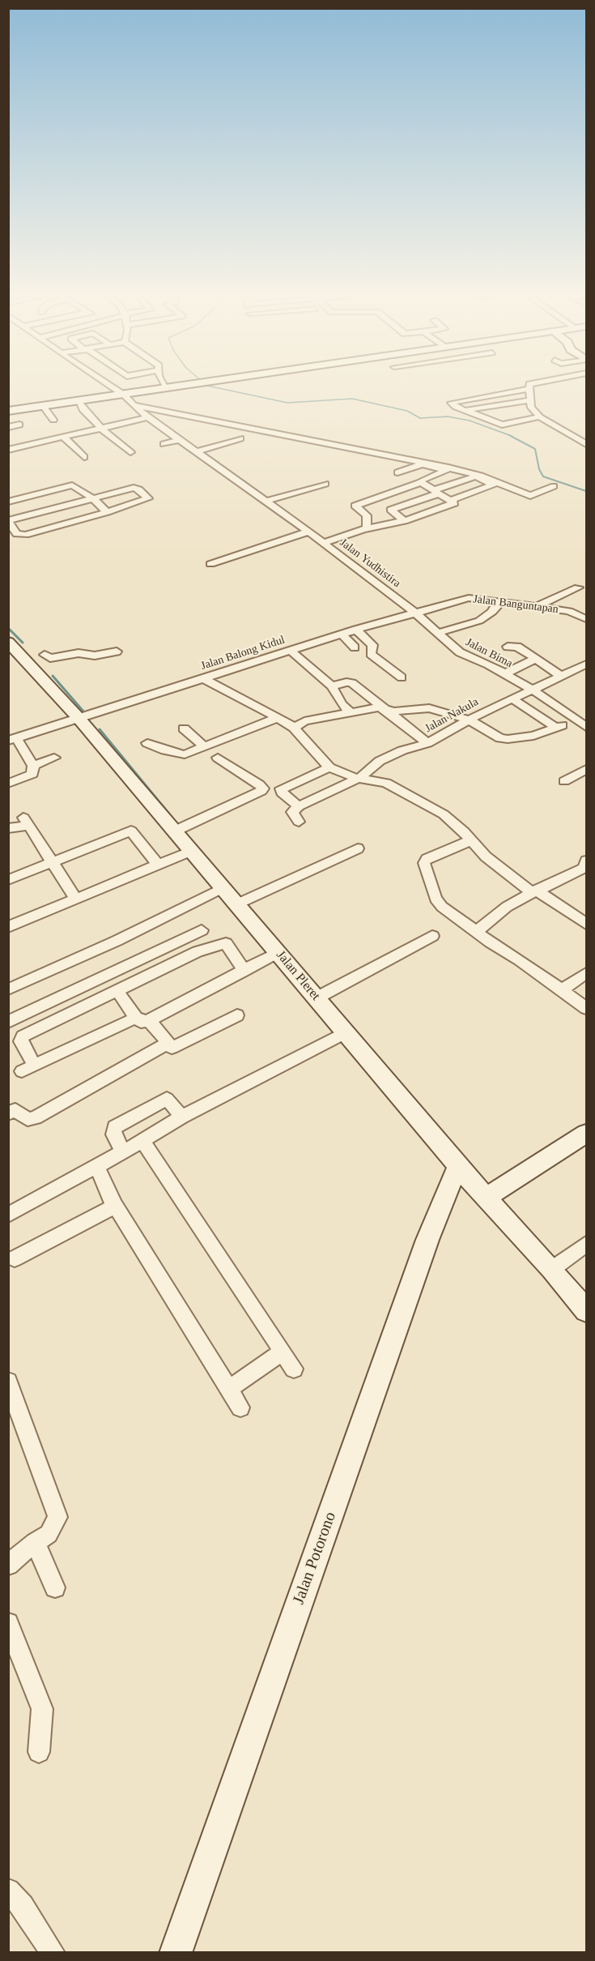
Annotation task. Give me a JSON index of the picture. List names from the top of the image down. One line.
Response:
{"streets":{"street":["Jalan Yudhistira","Jalan Banguntapan","Jalan Balong Kidul","Jalan Bima","Jalan Nakula","Jalan Pleret","Jalan Potorono"]},"crossings":[["Jalan Yudhistira","Jalan Banguntapan"],["Jalan Yudhistira","Jalan Balong Kidul"],["Jalan Yudhistira","Jalan Bima"],["Jalan Banguntapan","Jalan Balong Kidul"],["Jalan Banguntapan","Jalan Bima"],["Jalan Balong Kidul","Jalan Bima"],["Jalan Balong Kidul","Jalan Pleret"],["Jalan Bima","Jalan Nakula"],["Jalan Pleret","Jalan Potorono"]]}
